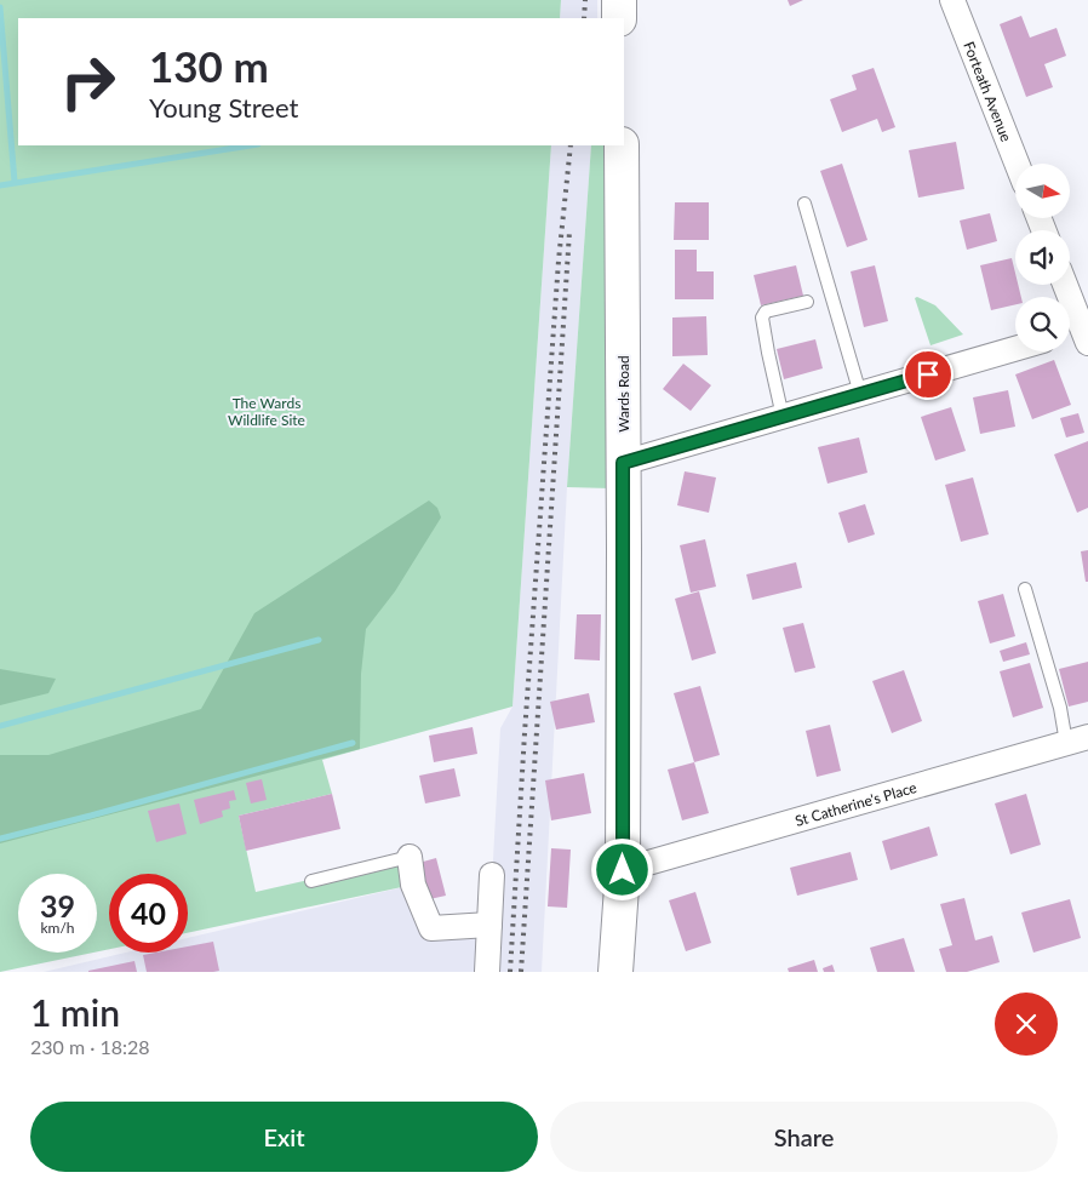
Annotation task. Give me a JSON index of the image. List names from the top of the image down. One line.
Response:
{"streets":{"street":["Forteath Avenue","Wards Road","St Catherine's Place"]},"crossings":[["Wards Road","St Catherine's Place"]],"parks":["The Wards Wildlife Site"],"north":"right","page":{"turn":["130 m","Young Street"],"speed":"39 km/h","limit":"40","heading":["1 min","230 m · 18:28"],"buttons":["Exit","Share"]}}
